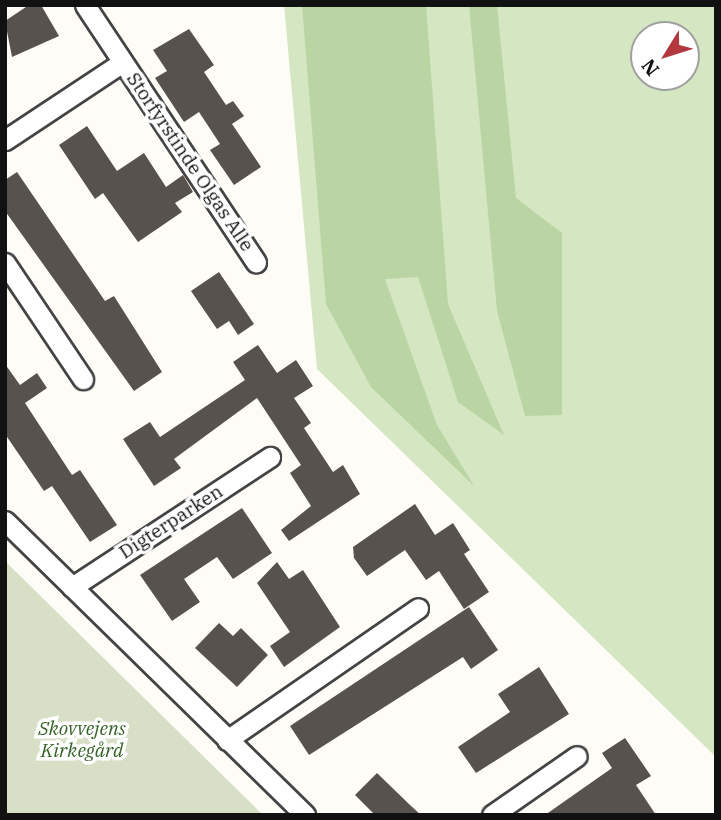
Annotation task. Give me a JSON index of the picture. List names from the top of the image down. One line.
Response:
{"streets":{"street":["Storfyrstinde Olgas Alle","Digterparken"]},"parks":["Skovvejens Kirkegård"],"north":"bottom left"}
